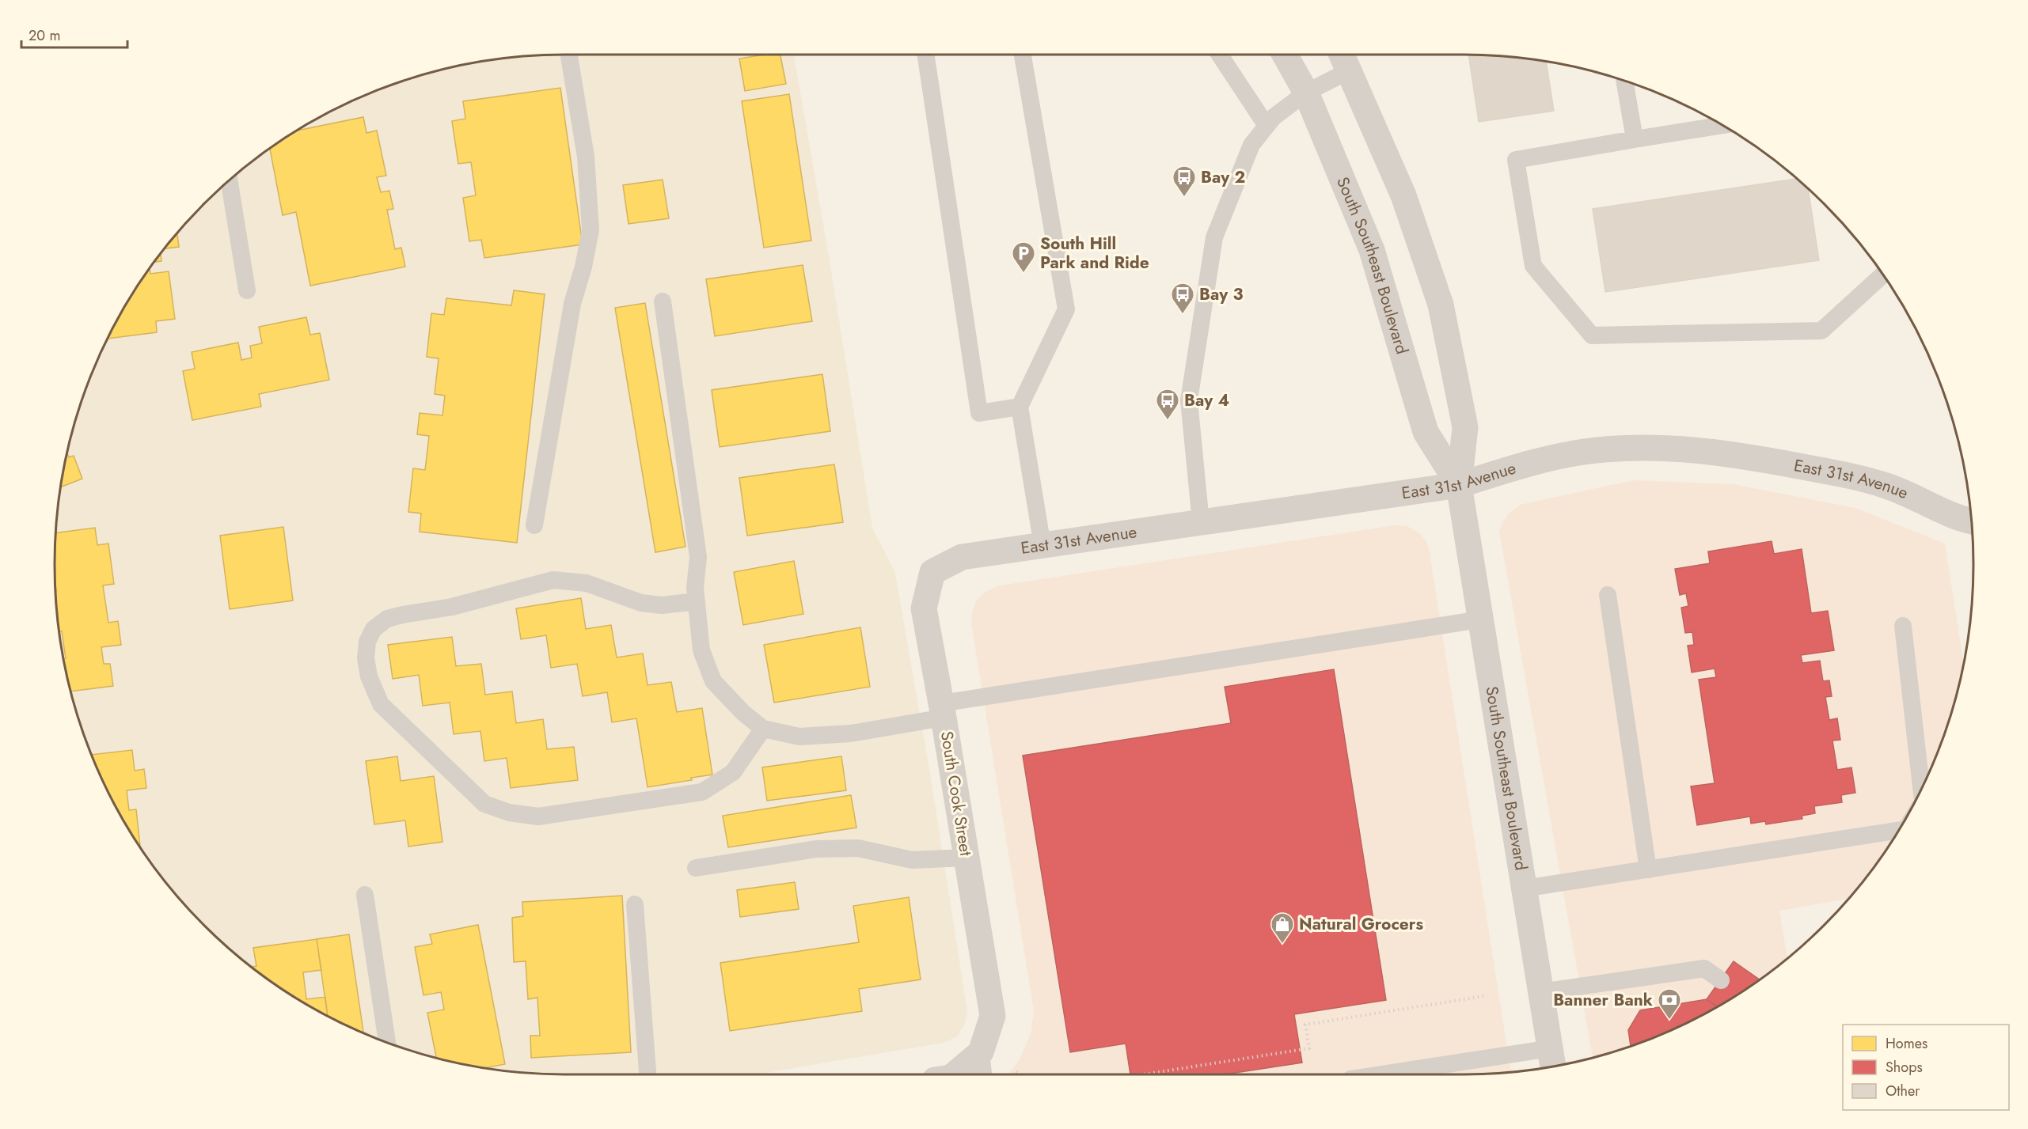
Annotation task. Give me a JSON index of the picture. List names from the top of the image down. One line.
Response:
{"streets":{"street":["South Southeast Boulevard","East 31st Avenue","South Cook Street"]},"crossings":[["South Southeast Boulevard","East 31st Avenue"],["East 31st Avenue","South Cook Street"]],"places":{"bus stop":["Bay 2","Bay 3","Bay 4"],"parking":["South Hill Park and Ride"],"shop":["Natural Grocers"],"bank":["Banner Bank"]},"legend":["Homes","Shops","Other"],"scale_bar":"20 m"}
